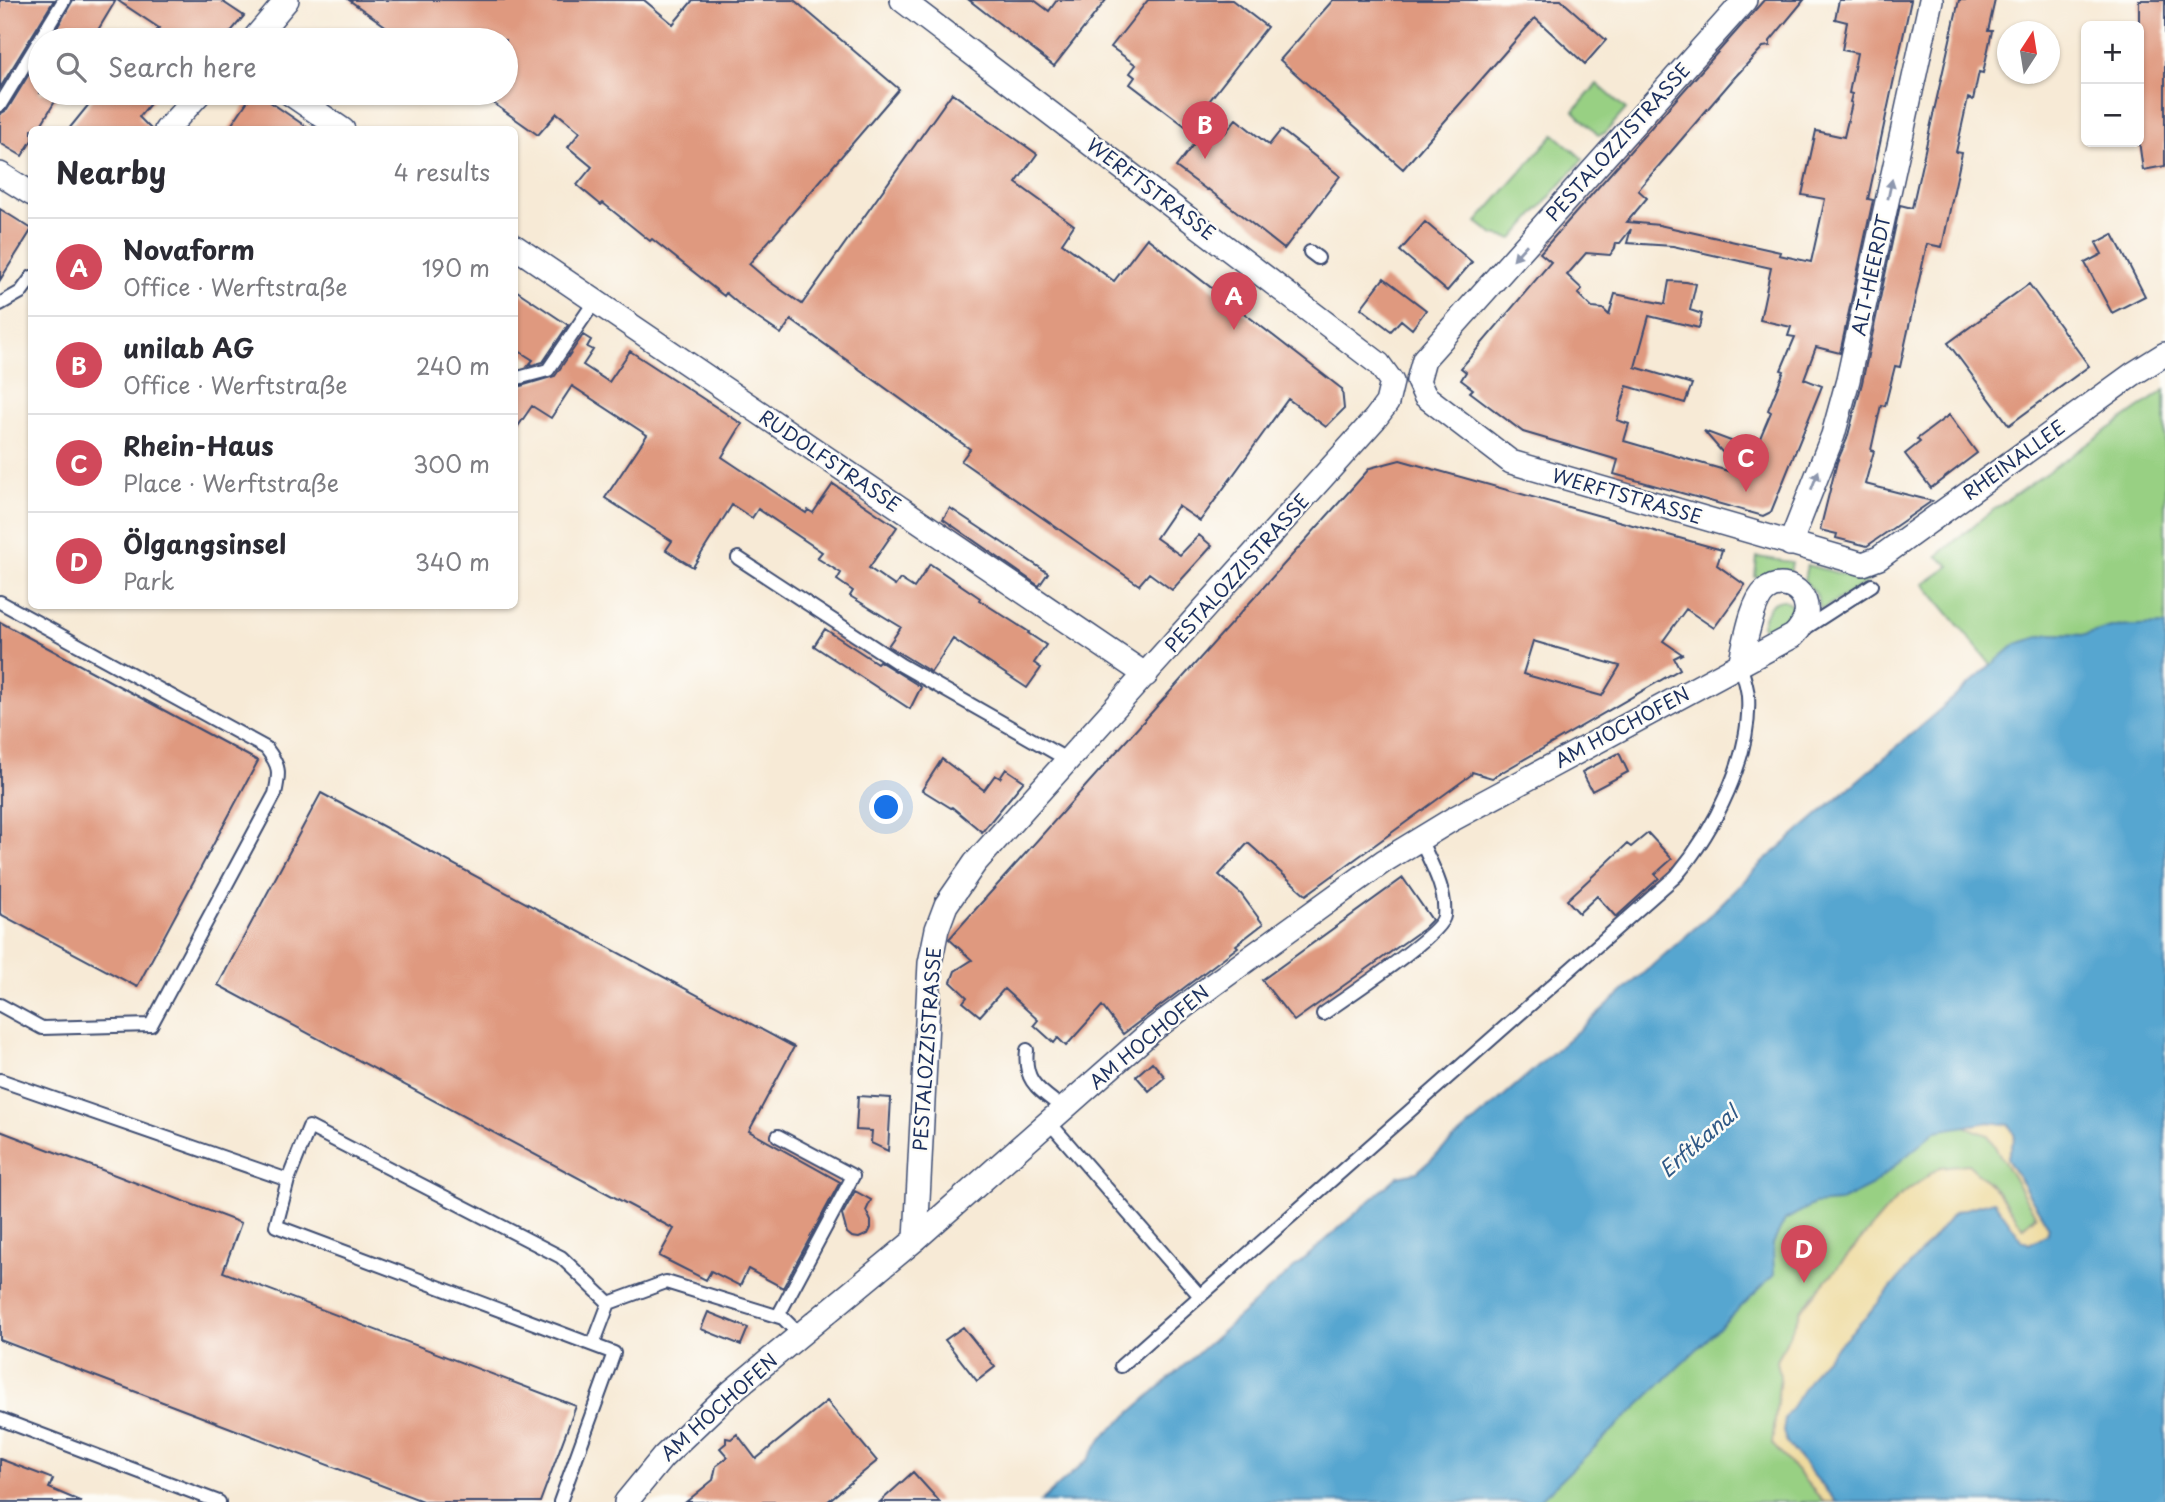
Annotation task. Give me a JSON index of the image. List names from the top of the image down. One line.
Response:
{"streets":{"street":["PESTALOZZISTRASSE","WERFTSTRASSE","ALT-HEERDT","RHEINALLEE","RUDOLFSTRASSE","AM HOCHOFEN"]},"crossings":[["PESTALOZZISTRASSE","WERFTSTRASSE"],["PESTALOZZISTRASSE","RUDOLFSTRASSE"],["PESTALOZZISTRASSE","AM HOCHOFEN"],["WERFTSTRASSE","ALT-HEERDT"],["WERFTSTRASSE","RHEINALLEE"]],"one_way":["ALT-HEERDT"],"water":["Erftkanal"],"north":"top","page":{"map_buttons":["+","−"],"search":"Search here","pins":["B","A","C","D"],"heading":["Nearby","4 results"],"list":[{"mark":"A","name":"Novaform","note":"Office · Werftstraße","value":"190 m"},{"mark":"B","name":"unilab AG","note":"Office · Werftstraße","value":"240 m"},{"mark":"C","name":"Rhein-Haus","note":"Place · Werftstraße","value":"300 m"},{"mark":"D","name":"Ölgangsinsel","note":"Park","value":"340 m"}]}}
